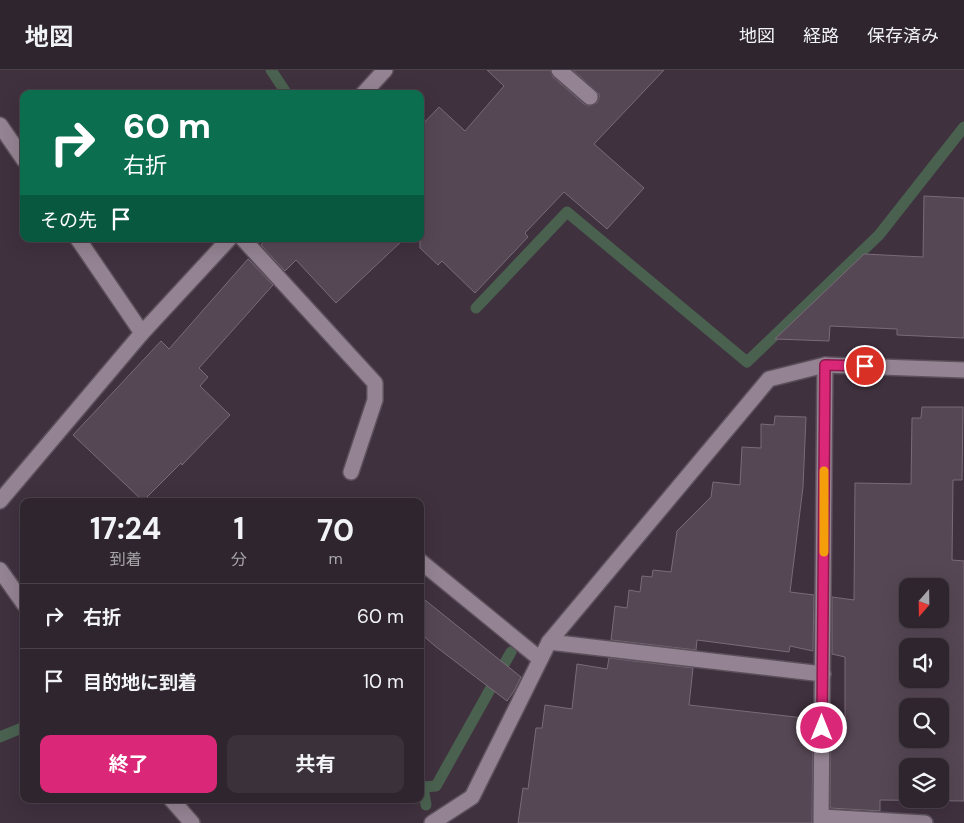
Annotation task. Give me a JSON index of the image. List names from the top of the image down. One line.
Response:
{"north":"bottom","page":{"header":"地図","nav":["地図","経路","保存済み"],"turn":["60 m","右折"],"then":"その先","eta":["17:24","到着","1","分","70","m"],"list":[{"name":"右折","value":"60 m"},{"name":"目的地に到着","value":"10 m"}],"buttons":["終了","共有"]}}
